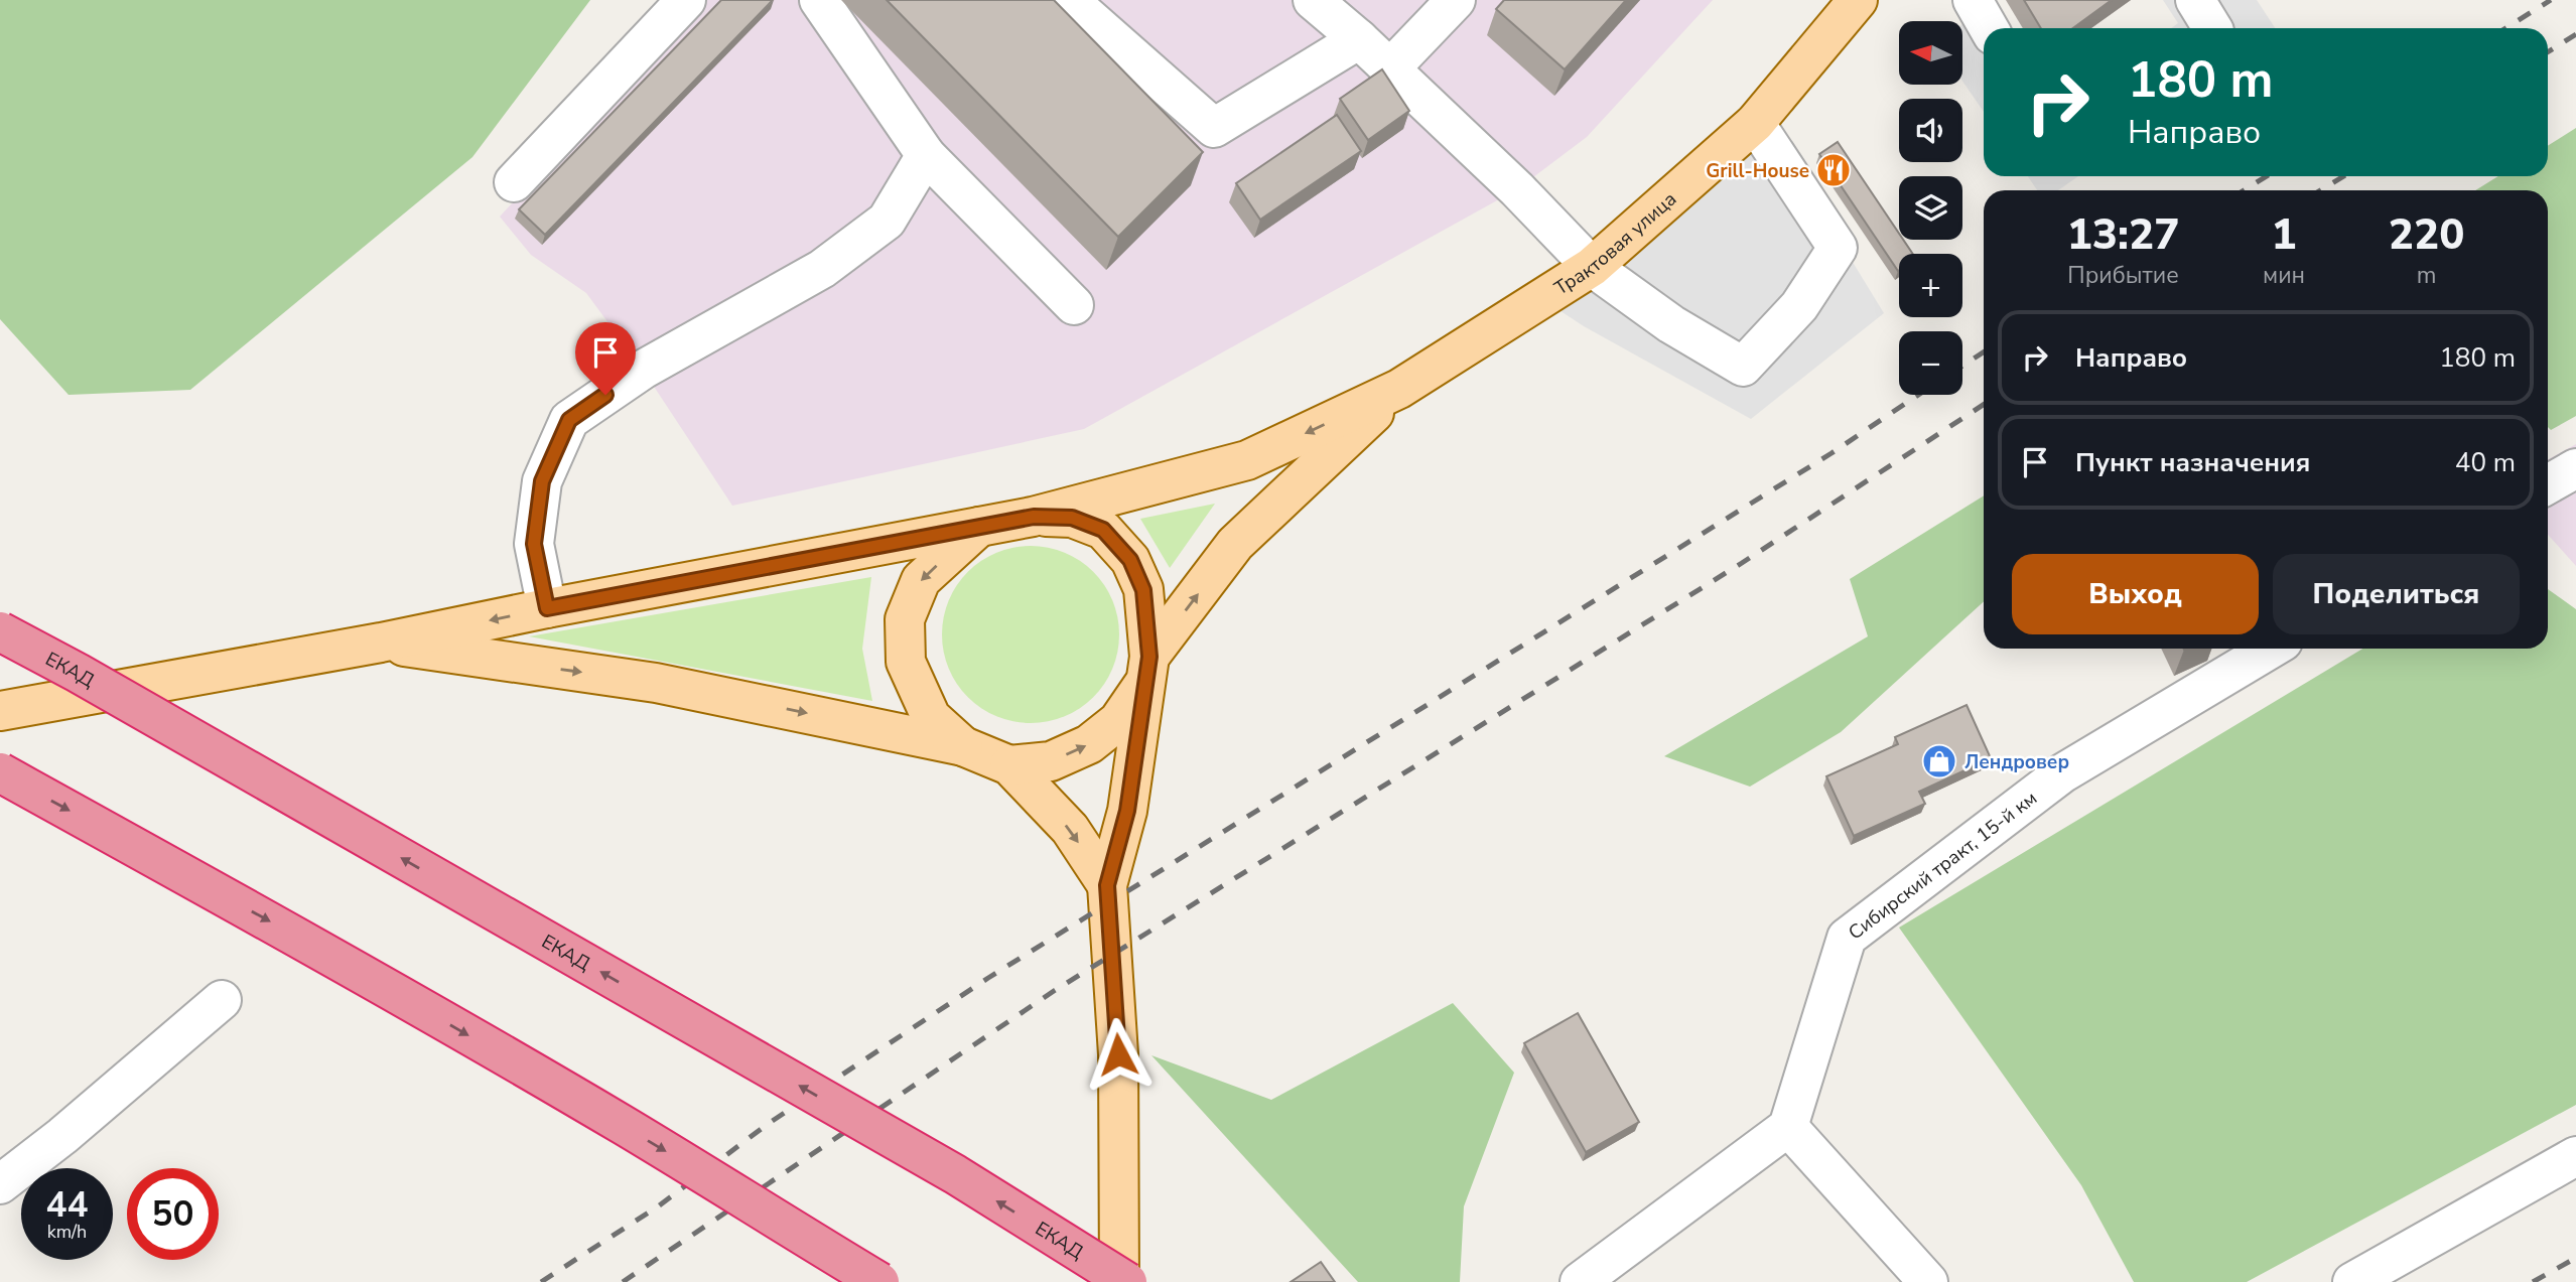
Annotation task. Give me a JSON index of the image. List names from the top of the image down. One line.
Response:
{"streets":{"highway":["ЕКАД"],"main road":["Трактовая улица"],"street":["Сибирский тракт, 15-й км"]},"places":{"restaurant":["Grill-House"],"shop":["Лендровер"]},"north":"left","page":{"map_buttons":["+","−"],"turn":["180 m","Направо"],"eta":["13:27","Прибытие","1","мин","220","m"],"list":[{"name":"Направо","value":"180 m"},{"name":"Пункт назначения","value":"40 m"}],"buttons":["Выход","Поделиться"],"speed":"44 km/h","limit":"50"}}
